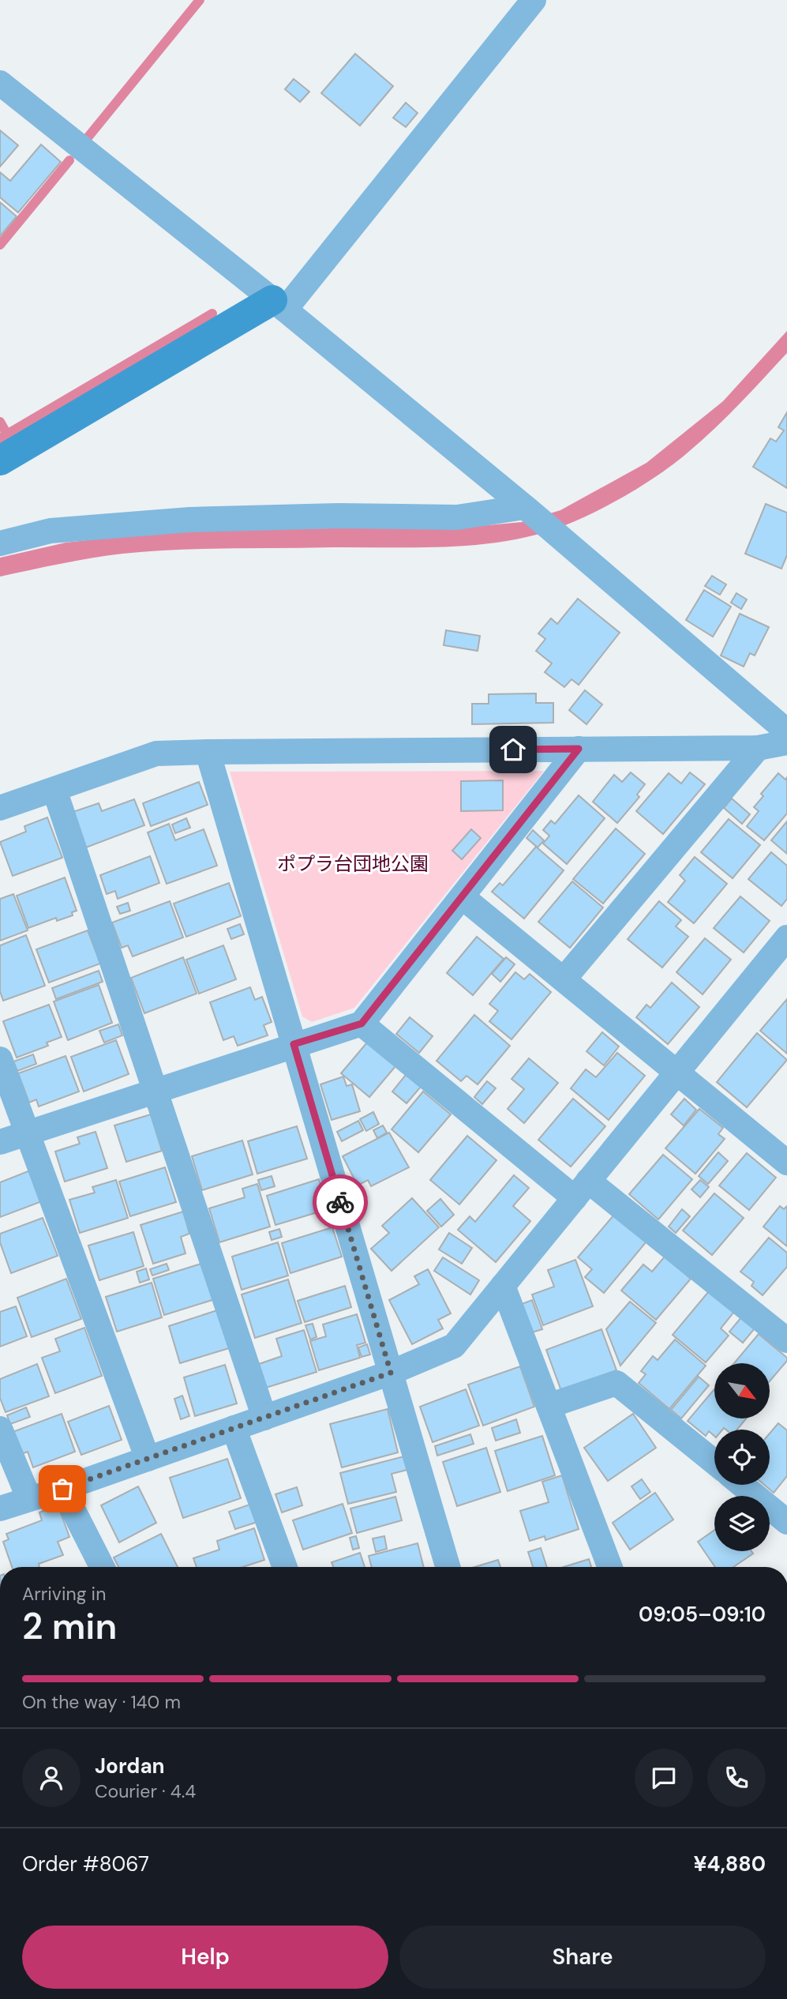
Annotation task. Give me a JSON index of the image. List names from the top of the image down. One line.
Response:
{"parks":["ポプラ台団地公園"],"north":"bottom right","page":{"heading":["2 min","Arriving in","09:05–09:10"],"panel":["Jordan","Courier · 4.4","Order #8067","¥4,880"],"bar":"On the way · 140 m","buttons":["Help","Share"]}}
